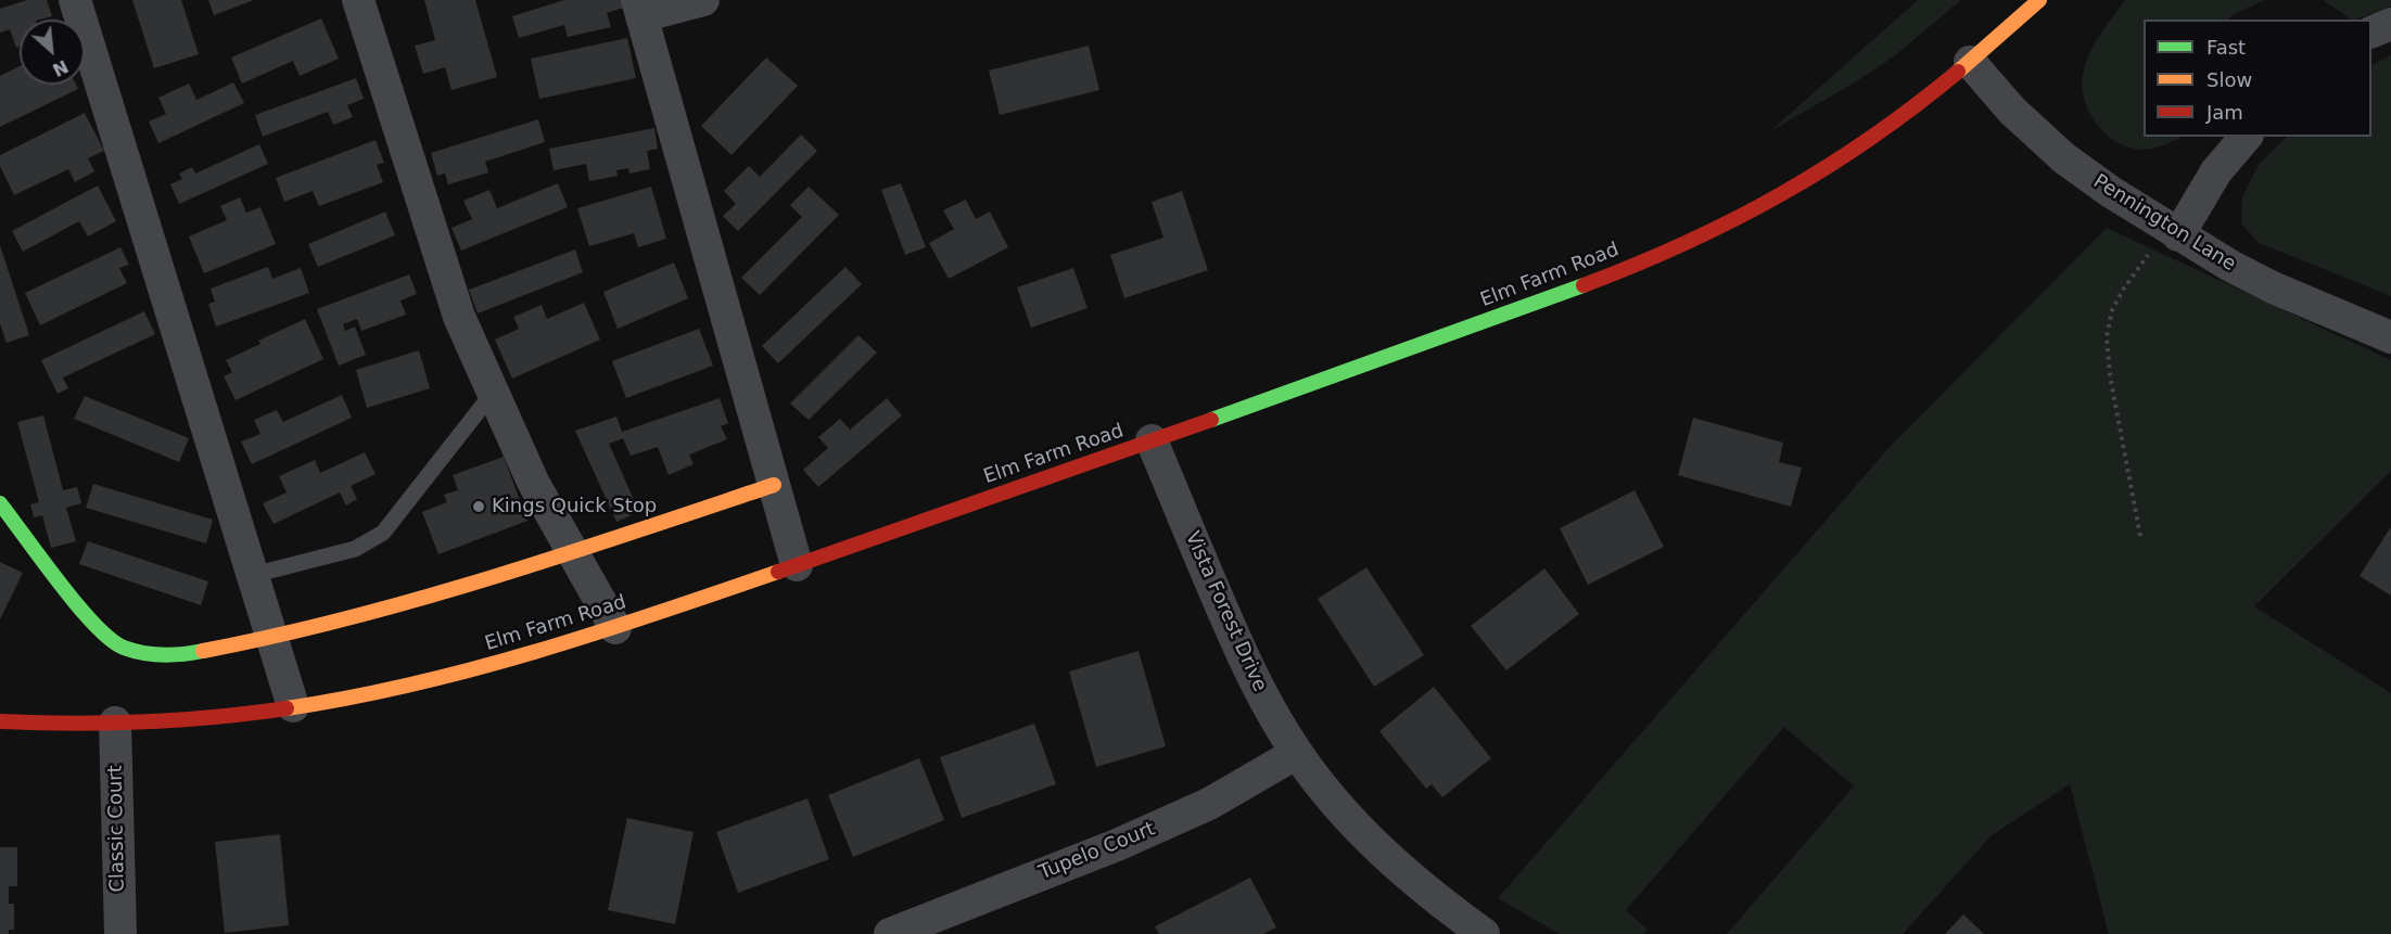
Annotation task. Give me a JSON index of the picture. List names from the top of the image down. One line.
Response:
{"streets":{"street":["Pennington Lane","Elm Farm Road","Vista Forest Drive","Classic Court","Tupelo Court"]},"crossings":[["Pennington Lane","Elm Farm Road"],["Elm Farm Road","Vista Forest Drive"],["Elm Farm Road","Classic Court"],["Vista Forest Drive","Tupelo Court"]],"places":["Kings Quick Stop"],"legend":["Fast","Slow","Jam"],"north":"bottom right"}
